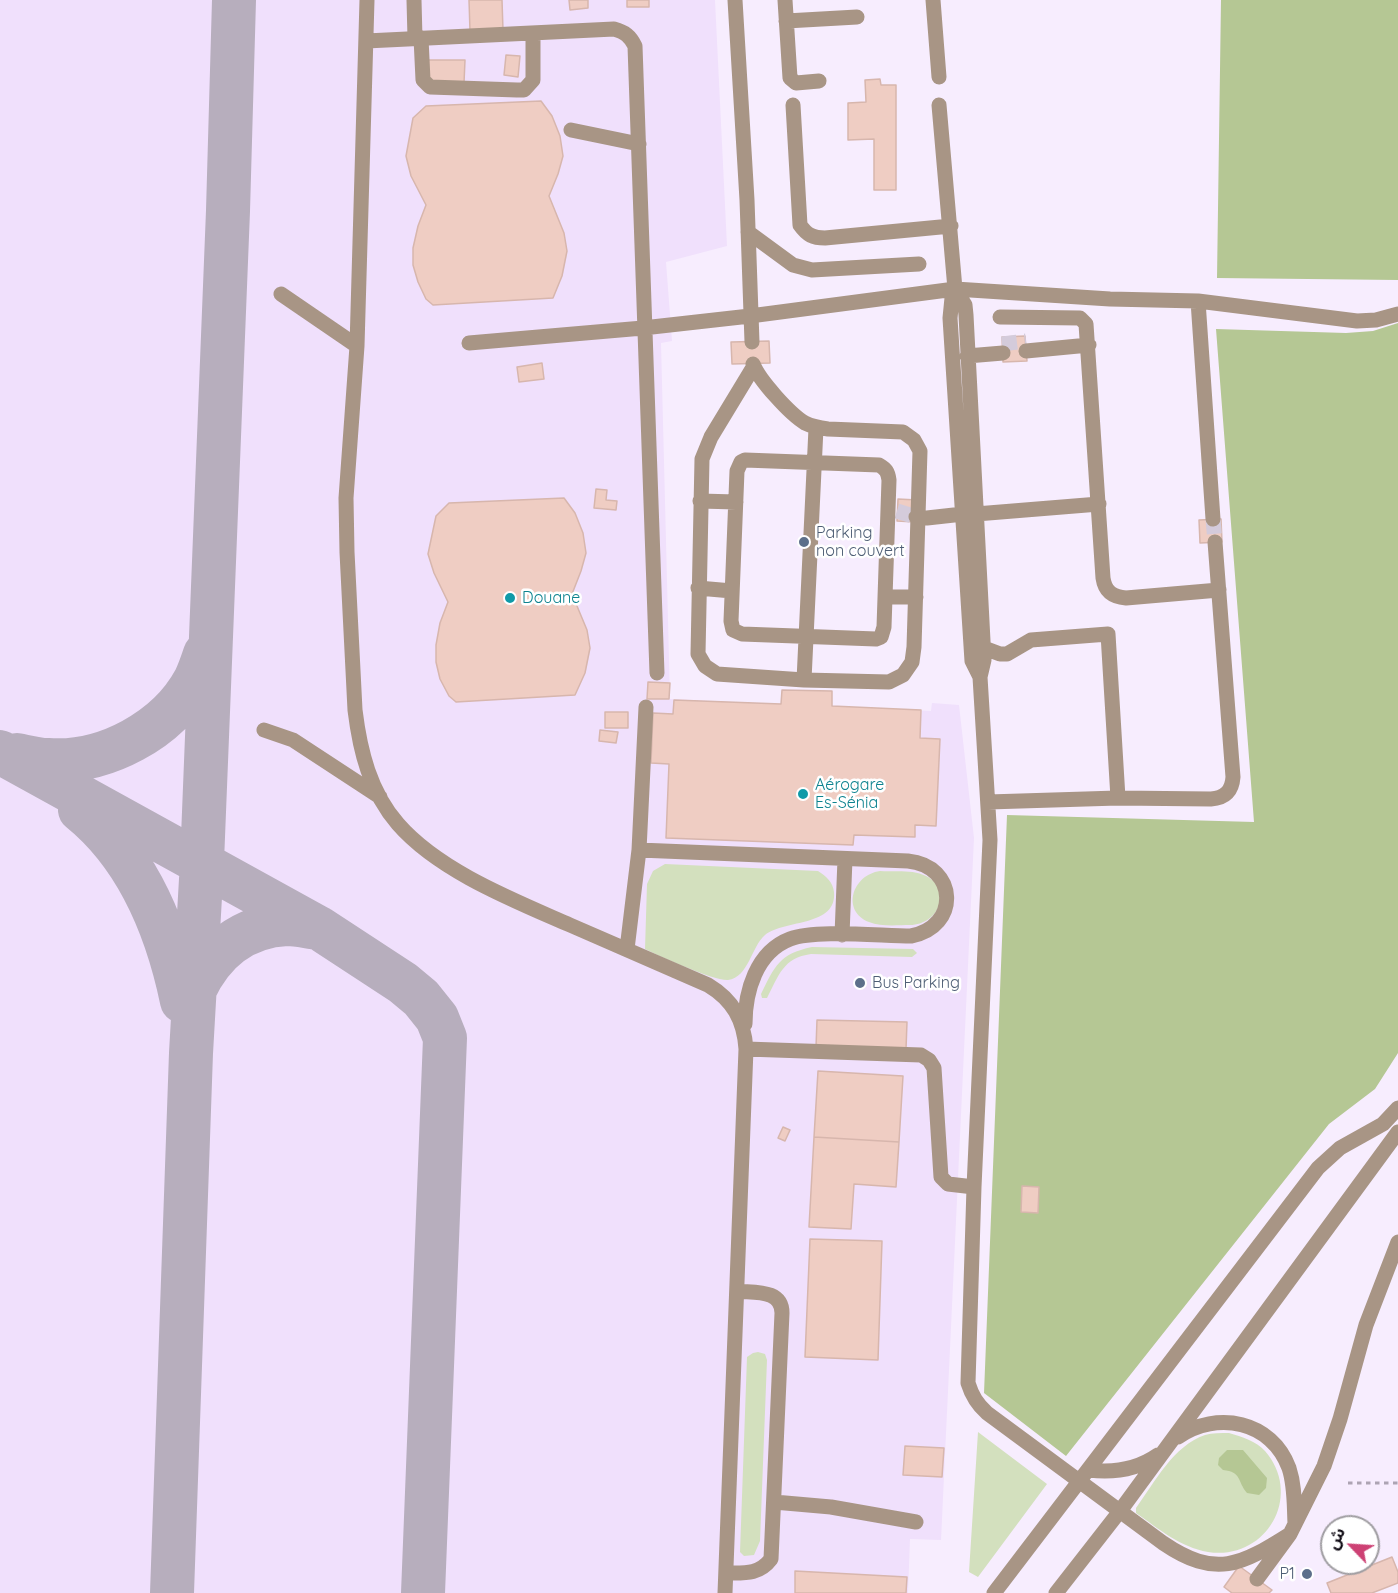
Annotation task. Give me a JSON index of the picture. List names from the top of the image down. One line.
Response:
{"places":["Parking non couvert","Douane","Aérogare Es-Sénia","Bus Parking","P1"],"north":"top left"}
